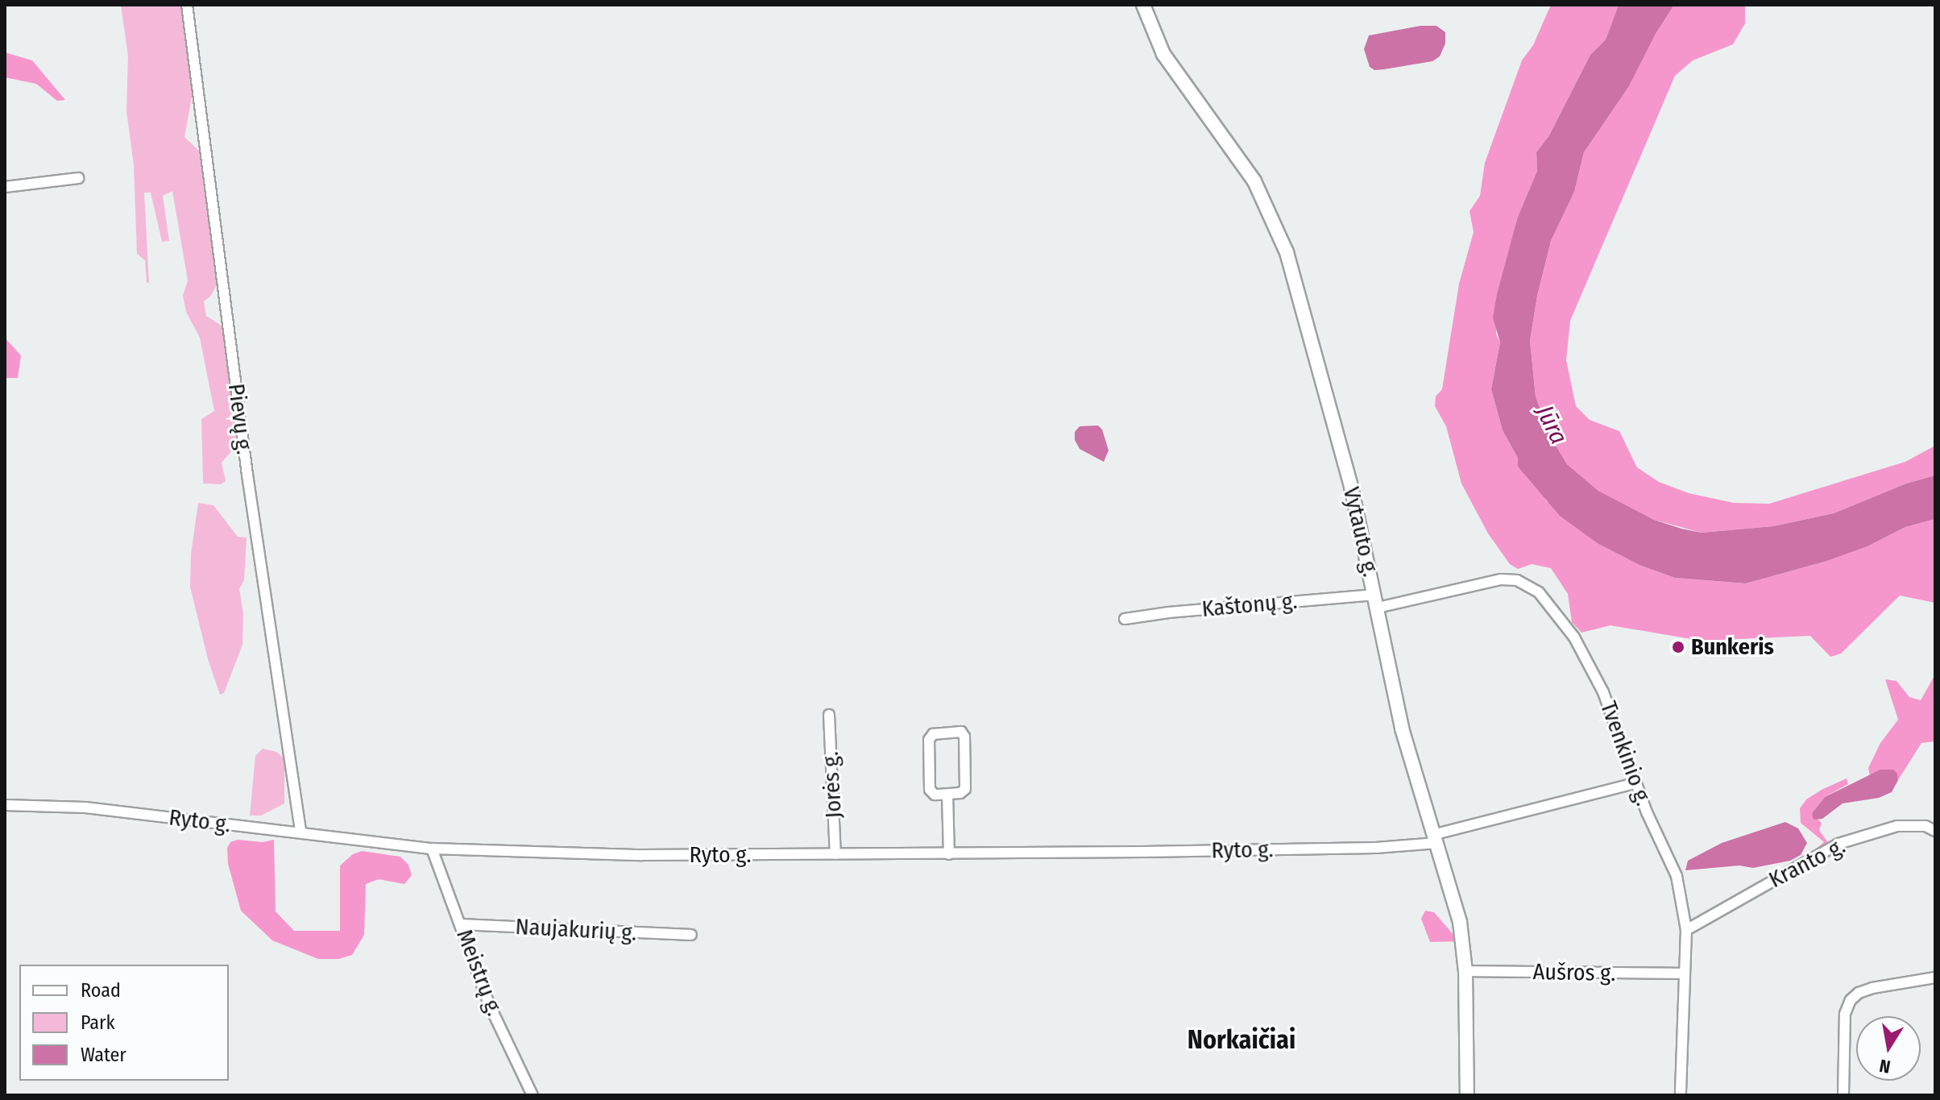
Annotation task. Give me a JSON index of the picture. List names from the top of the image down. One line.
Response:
{"streets":{"main road":["Vytauto g."],"street":["Pievų g.","Kaštonų g.","Tvenkinio g.","Jorės g.","Ryto g.","Kranto g.","Naujakurių g.","Meistrų g.","Aušros g."]},"crossings":[["Pievų g.","Ryto g."],["Vytauto g.","Kaštonų g."],["Vytauto g.","Tvenkinio g."],["Vytauto g.","Ryto g."],["Vytauto g.","Aušros g."],["Kaštonų g.","Tvenkinio g."],["Tvenkinio g.","Ryto g."],["Tvenkinio g.","Kranto g."],["Tvenkinio g.","Aušros g."],["Jorės g.","Ryto g."],["Ryto g.","Meistrų g."],["Naujakurių g.","Meistrų g."]],"districts":["Norkaičiai"],"water":["Jūra"],"places":["Bunkeris"],"legend":["Road","Park","Water"],"north":"bottom"}
